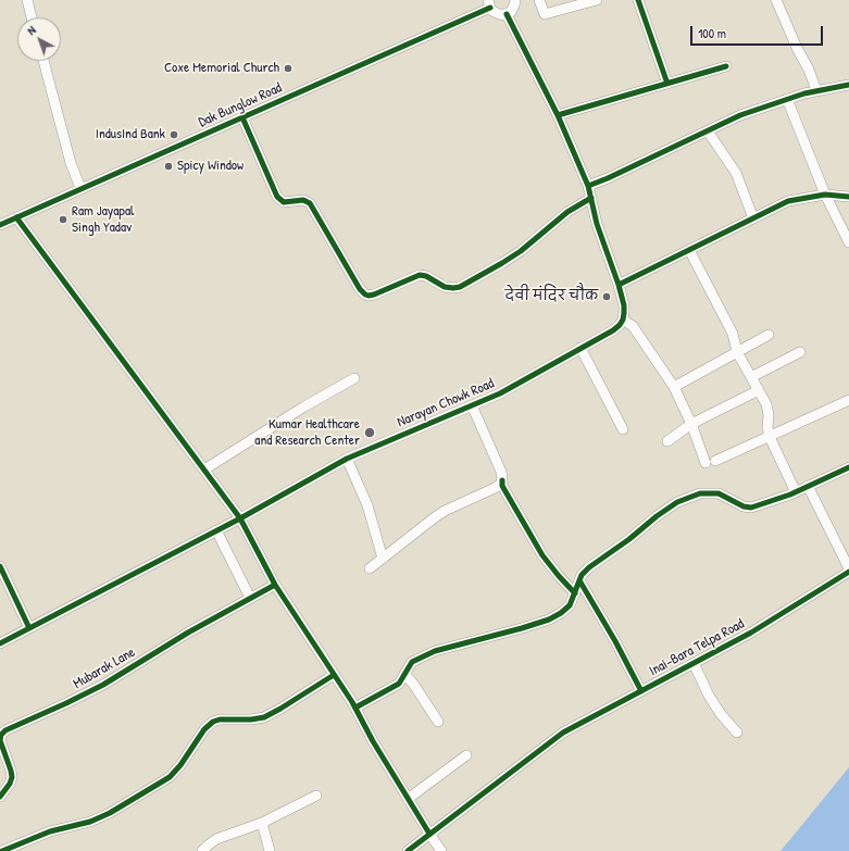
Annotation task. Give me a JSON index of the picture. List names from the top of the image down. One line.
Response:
{"streets":{"street":["Dak Bunglow Road","Narayan Chowk Road","Inai-Bara Telpa Road","Mubarak Lane"]},"places":["Coxe Memorial Church","IndusInd Bank","Spicy Window","Ram Jayapal Singh Yadav","देवी मंदिर चौक","Kumar Healthcare and Research Center"],"scale_bar":"100 m","north":"top left"}
